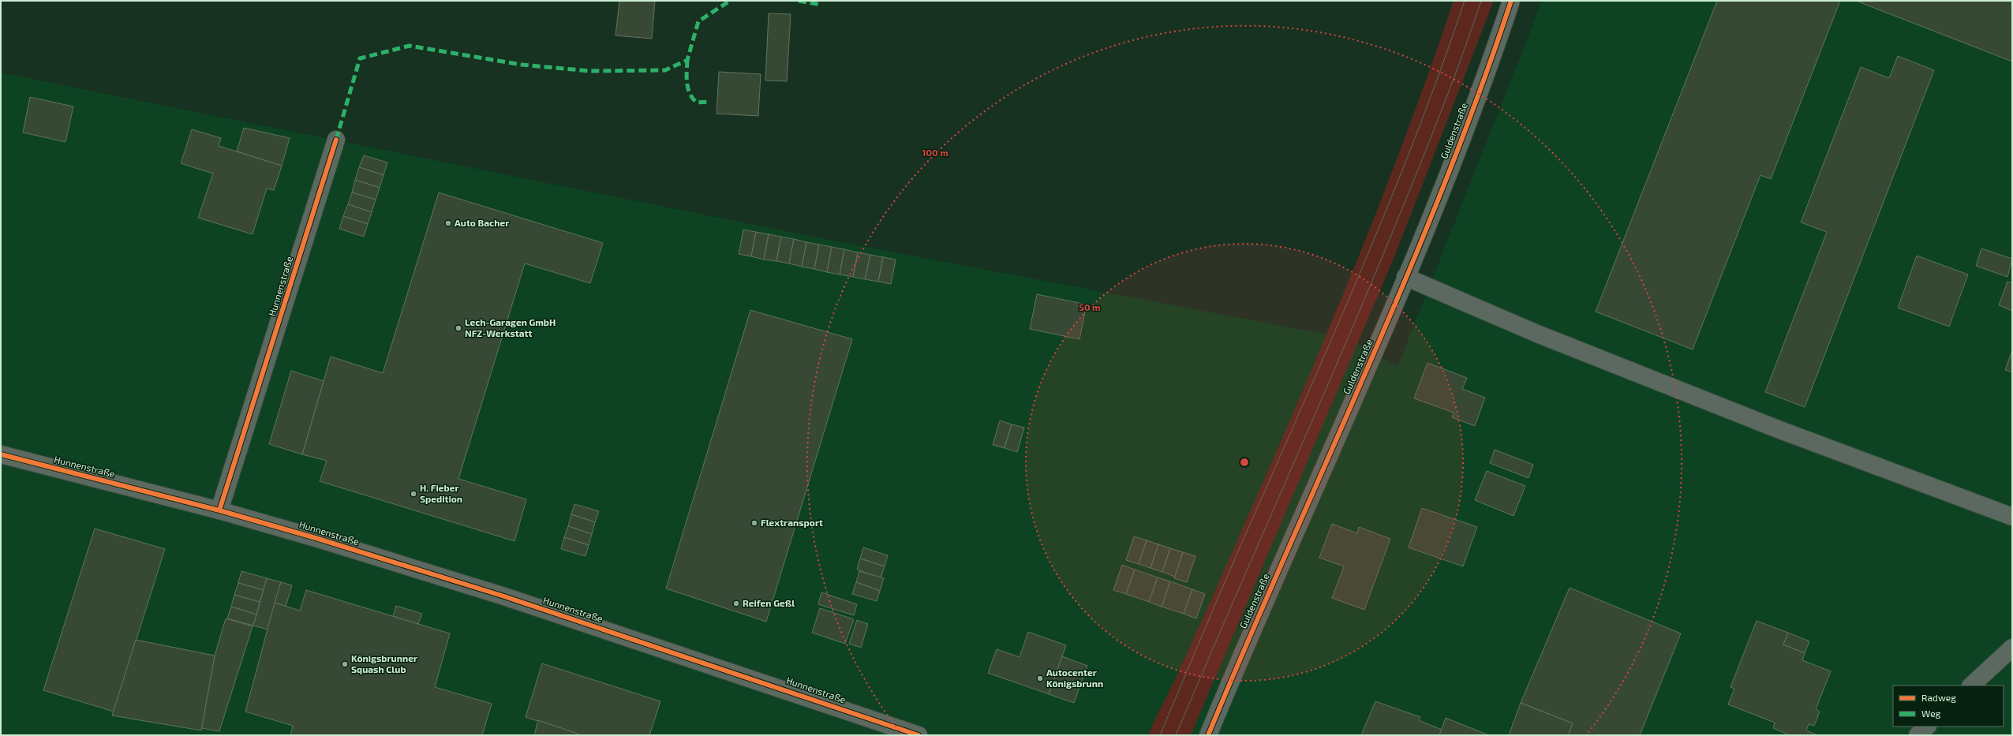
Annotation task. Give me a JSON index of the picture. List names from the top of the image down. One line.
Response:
{"streets":{"street":["Guldenstraße","Hunnenstraße"]},"places":["Auto Bacher","Lech-Garagen GmbH NFZ-Werkstatt","H. Fieber Spedition","Flextransport","Reifen Geßl","Königsbrunner Squash Club","Autocenter Königsbrunn"],"legend":["Radweg","Weg"],"rings":["100 m","50 m"]}
